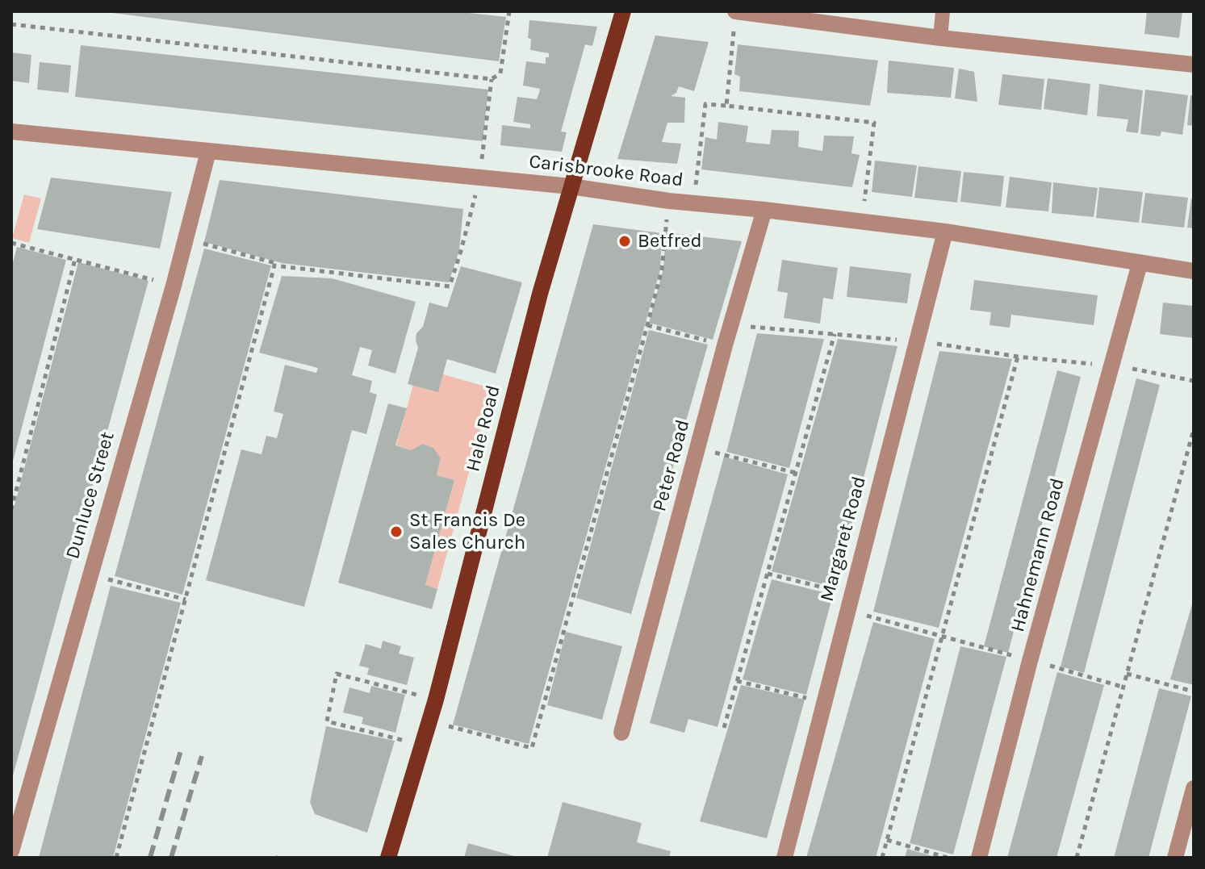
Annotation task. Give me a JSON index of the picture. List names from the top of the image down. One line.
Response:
{"streets":{"main road":["Hale Road"],"street":["Carisbrooke Road","Peter Road","Dunluce Street","Margaret Road","Hahnemann Road"]},"crossings":[["Carisbrooke Road","Hale Road"],["Carisbrooke Road","Peter Road"],["Carisbrooke Road","Dunluce Street"],["Carisbrooke Road","Margaret Road"],["Carisbrooke Road","Hahnemann Road"]],"places":["Betfred","St Francis De Sales Church"]}
